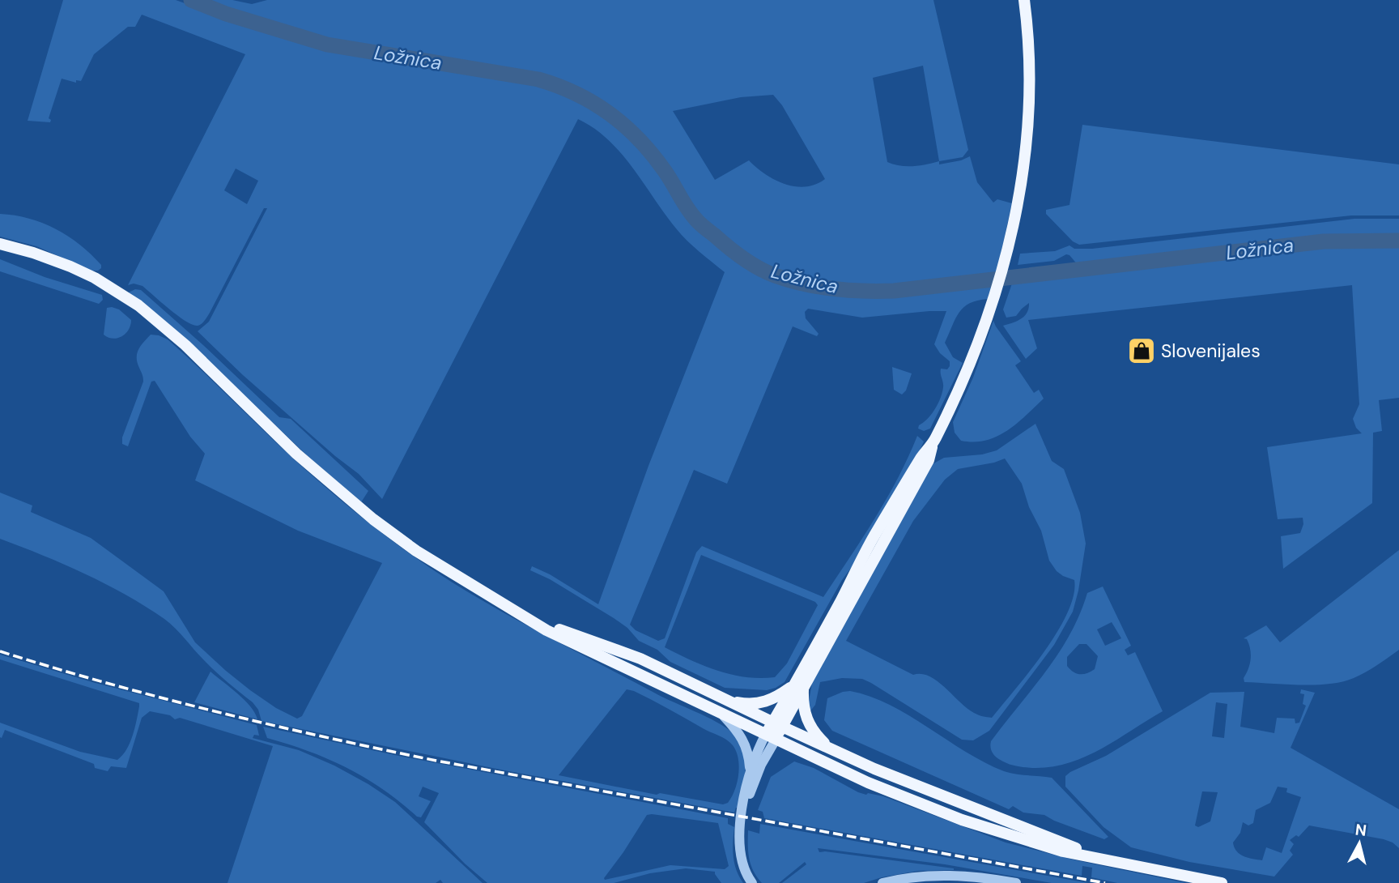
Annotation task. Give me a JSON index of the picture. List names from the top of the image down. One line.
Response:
{"water":["Ložnica"],"places":{"shop":["Slovenijales"]},"north":"top"}
